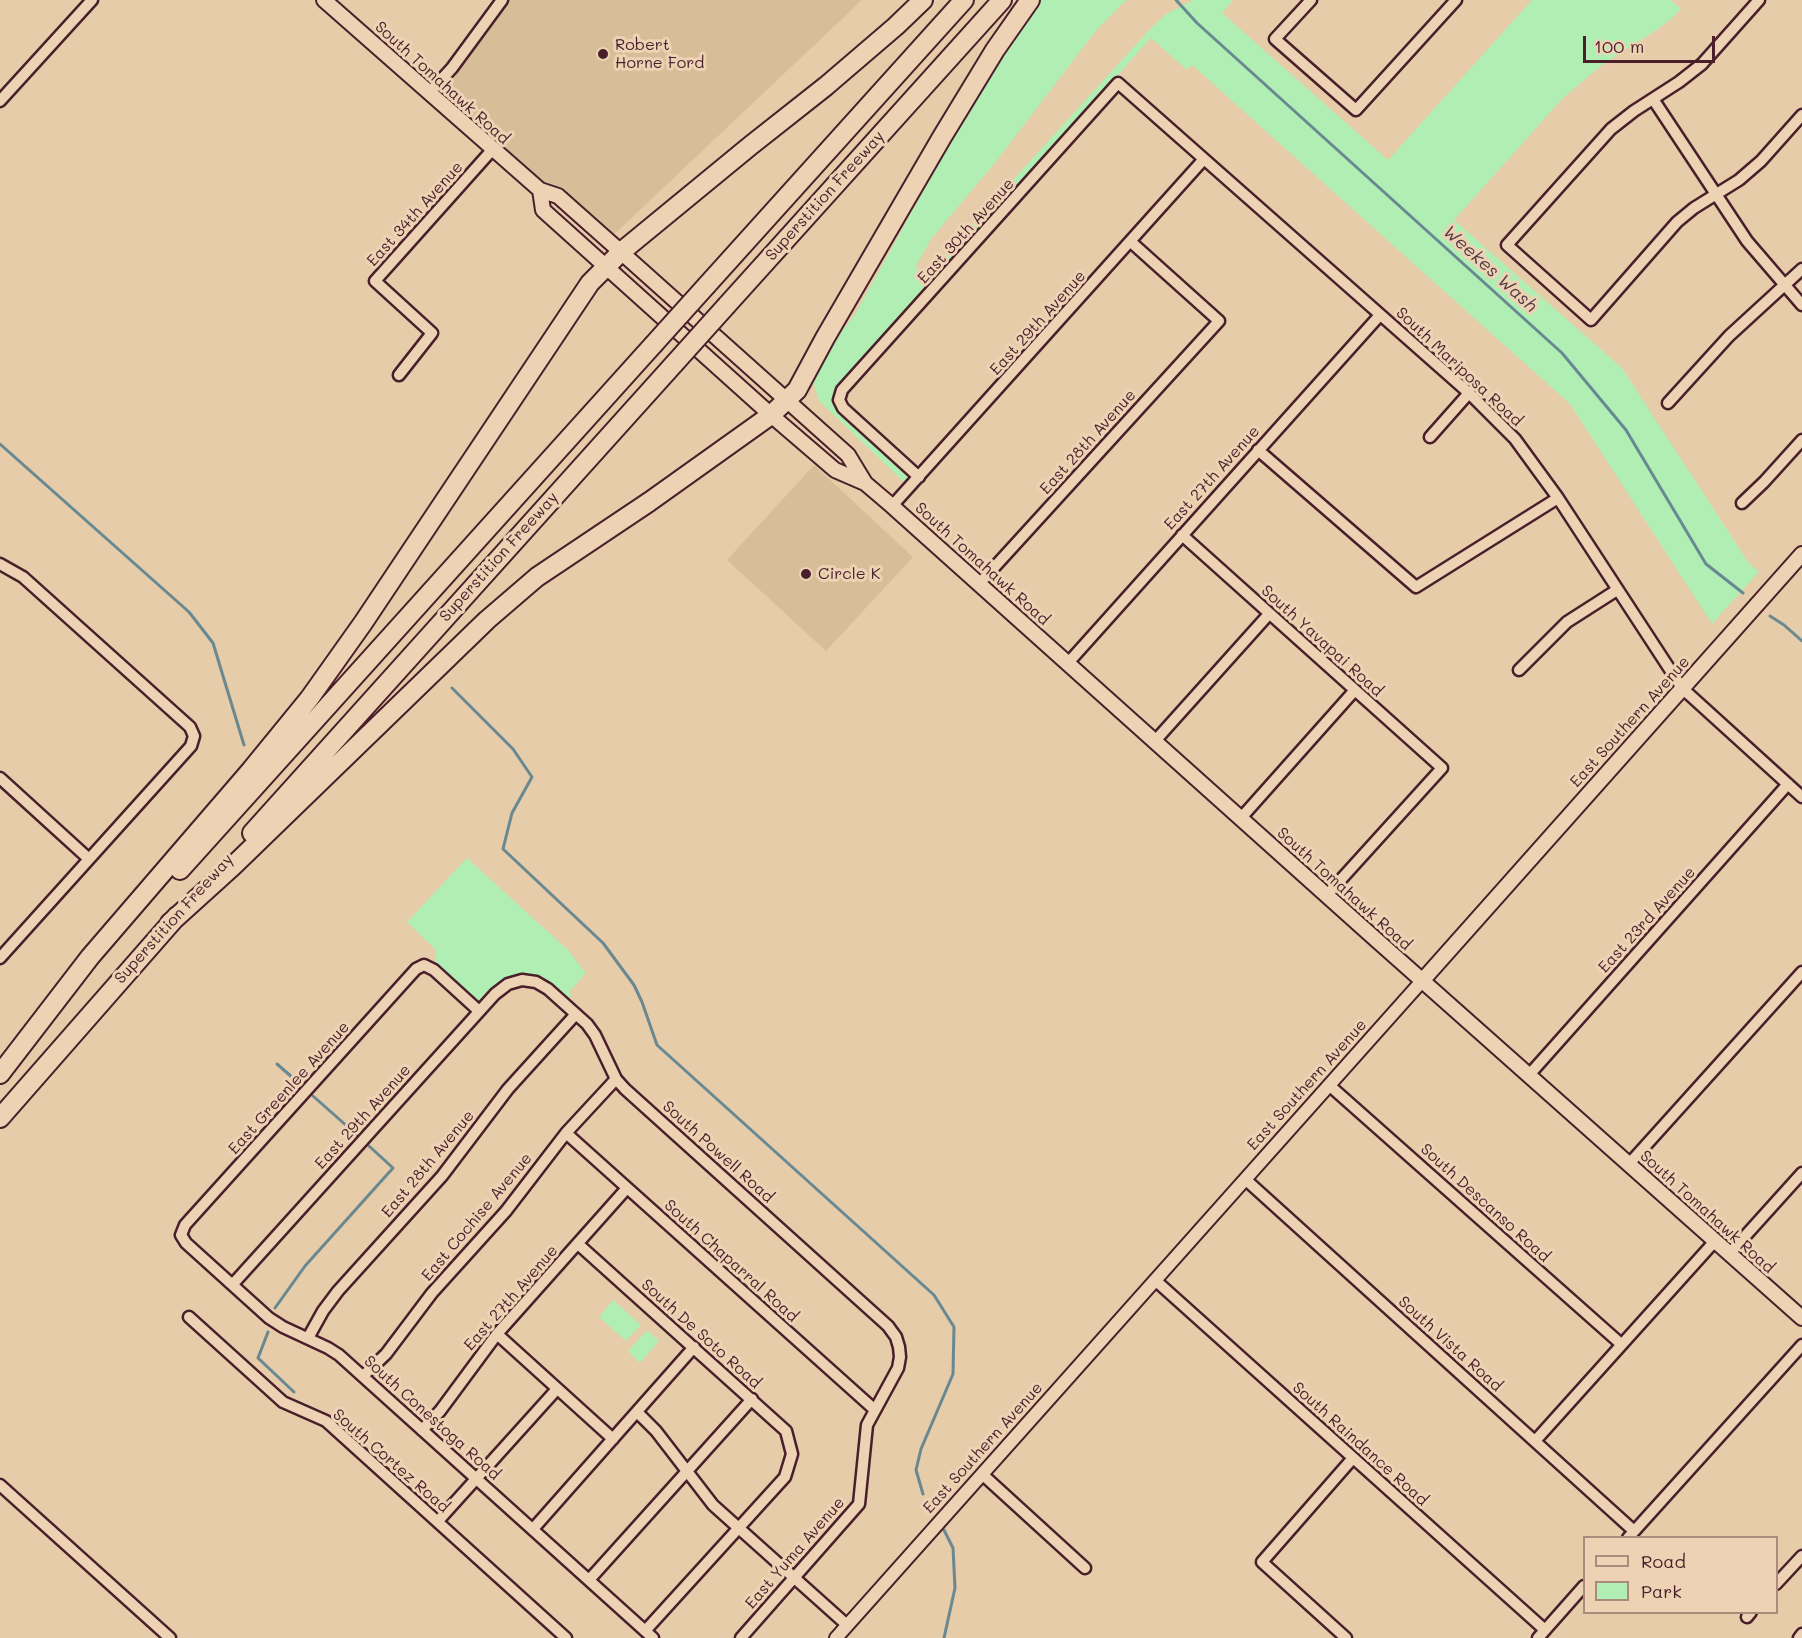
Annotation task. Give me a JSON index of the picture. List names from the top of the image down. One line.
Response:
{"streets":{"highway":["Superstition Freeway"],"main road":["South Tomahawk Road","East Southern Avenue"],"street":["East 34th Avenue","East 30th Avenue","East 29th Avenue","South Mariposa Road","East 28th Avenue","East 27th Avenue","South Yavapai Road","East 23rd Avenue","East Greenlee Avenue","South Powell Road","South Descanso Road","East Cochise Avenue","South Chaparral Road","South De Soto Road","South Vista Road","South Conestoga Road","South Raindance Road","South Cortez Road","East Yuma Avenue"]},"crossings":[["South Tomahawk Road","East 34th Avenue"],["South Tomahawk Road","East 29th Avenue"],["South Tomahawk Road","East 28th Avenue"],["South Tomahawk Road","East 27th Avenue"],["South Tomahawk Road","South Yavapai Road"],["South Tomahawk Road","East Southern Avenue"],["South Tomahawk Road","East 23rd Avenue"],["East 30th Avenue","East 29th Avenue"],["East 30th Avenue","South Mariposa Road"],["East 29th Avenue","South Mariposa Road"],["East 29th Avenue","East 28th Avenue"],["East 29th Avenue","East Greenlee Avenue"],["East 29th Avenue","South Powell Road"],["East 29th Avenue","South Conestoga Road"],["South Mariposa Road","East 27th Avenue"],["South Mariposa Road","East Southern Avenue"],["South Mariposa Road","East 23rd Avenue"],["East 28th Avenue","South Powell Road"],["East 28th Avenue","South Conestoga Road"],["East 27th Avenue","South Yavapai Road"],["East 27th Avenue","South Chaparral Road"],["East 27th Avenue","South De Soto Road"],["East 27th Avenue","South Conestoga Road"],["East Southern Avenue","South Descanso Road"],["East Southern Avenue","South Vista Road"],["East Southern Avenue","South Raindance Road"],["East Greenlee Avenue","South Conestoga Road"],["South Powell Road","East Cochise Avenue"],["South Powell Road","East Yuma Avenue"],["East Cochise Avenue","South Chaparral Road"],["East Cochise Avenue","South Conestoga Road"],["South Chaparral Road","East Yuma Avenue"]],"water":["Weekes Wash"],"places":["Robert Horne Ford","Circle K"],"legend":["Road","Park"],"scale_bar":"100 m"}
